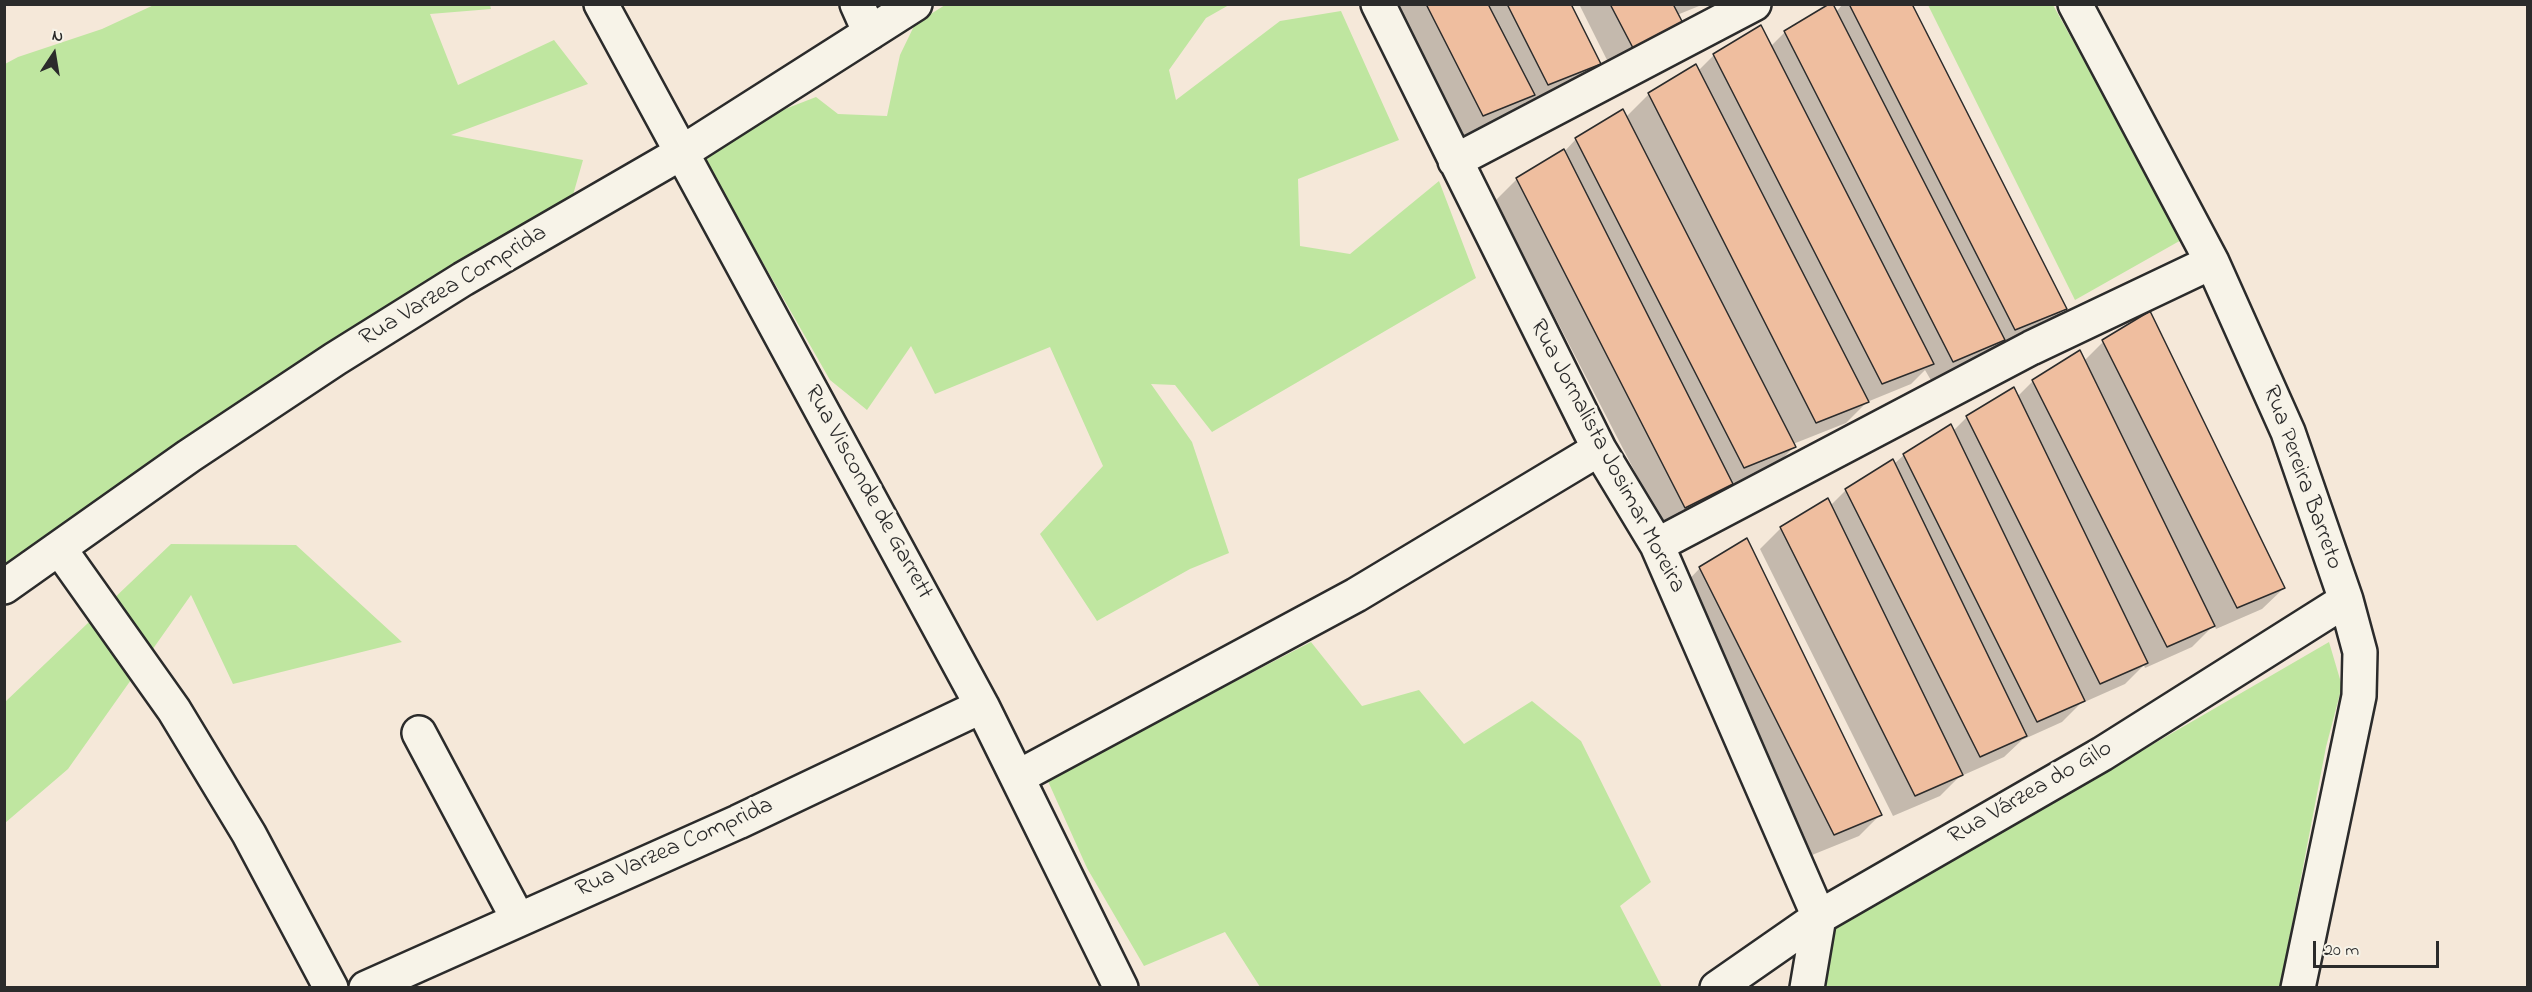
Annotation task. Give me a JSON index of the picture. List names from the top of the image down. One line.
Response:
{"streets":{"street":["Rua Varzea Comprida","Rua Jornalista Josimar Moreira","Rua Pereira Barreto","Rua Visconde de Garrett","Rua Várzea do Gilo"]},"crossings":[["Rua Varzea Comprida","Rua Visconde de Garrett"],["Rua Jornalista Josimar Moreira","Rua Várzea do Gilo"],["Rua Pereira Barreto","Rua Várzea do Gilo"]],"scale_bar":"20 m","north":"top"}
